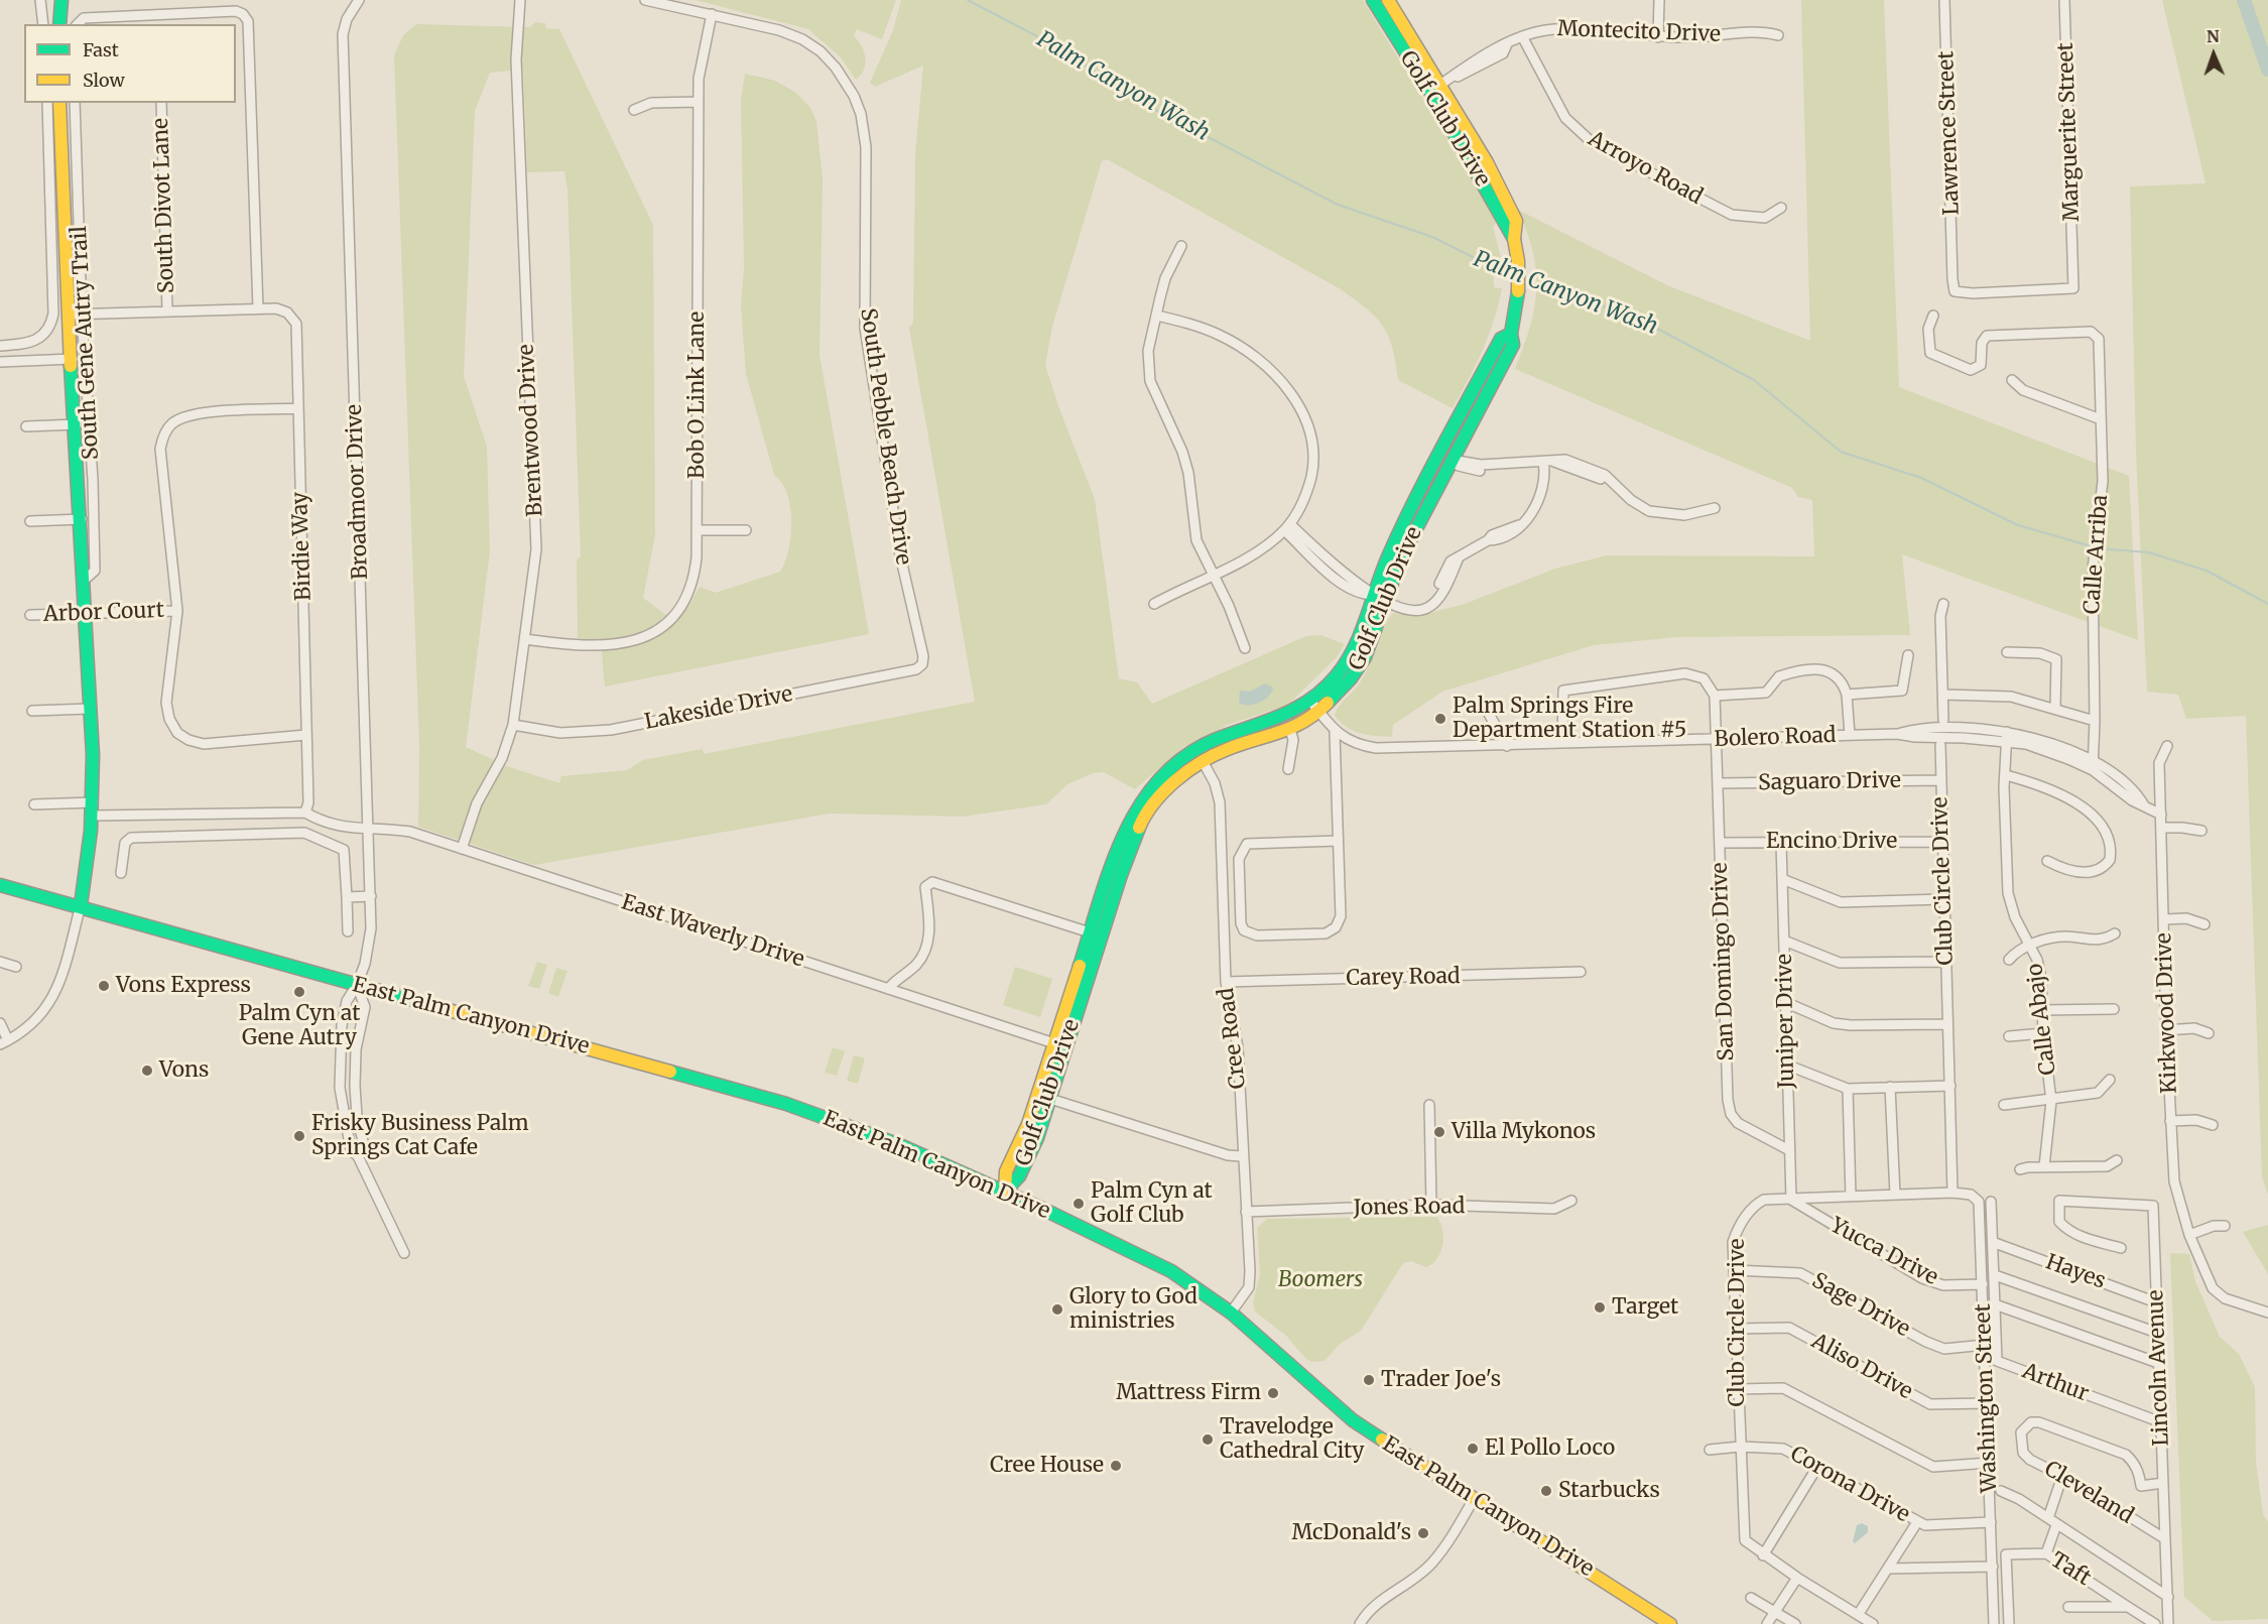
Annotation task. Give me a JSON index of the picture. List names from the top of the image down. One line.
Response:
{"streets":{"main road":["Golf Club Drive","South Gene Autry Trail","East Palm Canyon Drive"],"street":["Montecito Drive","Marguerite Street","Lawrence Street","Arroyo Road","South Divot Lane","Bob O Link Lane","Brentwood Drive","South Pebble Beach Drive","Broadmoor Drive","Birdie Way","Calle Arriba","Arbor Court","Lakeside Drive","Bolero Road","Saguaro Drive","Encino Drive","Club Circle Drive","East Waverly Drive","San Domingo Drive","Carey Road","Kirkwood Drive","Calle Abajo","Juniper Drive","Cree Road","Jones Road","Yucca Drive","Hayes","Sage Drive","Aliso Drive","Lincoln Avenue","Arthur","Washington Street","Corona Drive","Cleveland","Taft"]},"crossings":[["Montecito Drive","Golf Club Drive"],["Montecito Drive","Arroyo Road"],["Golf Club Drive","Bolero Road"],["Golf Club Drive","East Waverly Drive"],["Golf Club Drive","East Palm Canyon Drive"],["Golf Club Drive","Cree Road"],["Marguerite Street","Lawrence Street"],["South Divot Lane","Birdie Way"],["South Gene Autry Trail","Birdie Way"],["South Gene Autry Trail","Arbor Court"],["South Gene Autry Trail","East Palm Canyon Drive"],["Bob O Link Lane","Brentwood Drive"],["Bob O Link Lane","South Pebble Beach Drive"],["Brentwood Drive","Lakeside Drive"],["Brentwood Drive","East Waverly Drive"],["South Pebble Beach Drive","Lakeside Drive"],["Broadmoor Drive","East Waverly Drive"],["Broadmoor Drive","East Palm Canyon Drive"],["Birdie Way","East Waverly Drive"],["Calle Arriba","Bolero Road"],["Bolero Road","San Domingo Drive"],["Bolero Road","Kirkwood Drive"],["Bolero Road","Calle Abajo"],["Saguaro Drive","Club Circle Drive"],["Saguaro Drive","San Domingo Drive"],["Encino Drive","Club Circle Drive"],["Encino Drive","San Domingo Drive"],["Encino Drive","Juniper Drive"],["Club Circle Drive","Juniper Drive"],["Club Circle Drive","Yucca Drive"],["Club Circle Drive","Sage Drive"],["Club Circle Drive","Aliso Drive"],["Club Circle Drive","Washington Street"],["Club Circle Drive","Corona Drive"],["San Domingo Drive","Juniper Drive"],["Carey Road","Cree Road"],["East Palm Canyon Drive","Cree Road"],["Juniper Drive","Yucca Drive"],["Cree Road","Jones Road"],["Yucca Drive","Washington Street"],["Hayes","Lincoln Avenue"],["Hayes","Arthur"],["Sage Drive","Washington Street"],["Aliso Drive","Washington Street"],["Lincoln Avenue","Arthur"],["Lincoln Avenue","Cleveland"],["Washington Street","Corona Drive"]],"water":["Palm Canyon Wash"],"parks":["Boomers"],"places":["Palm Springs Fire Department Station #5","Vons Express","Palm Cyn at Gene Autry","Vons","Villa Mykonos","Frisky Business Palm Springs Cat Cafe","Palm Cyn at Golf Club","Target","Glory to God ministries","Trader Joe's","Mattress Firm","Travelodge Cathedral City","El Pollo Loco","Cree House","Starbucks","McDonald's"],"legend":["Fast","Slow"],"north":"top"}
